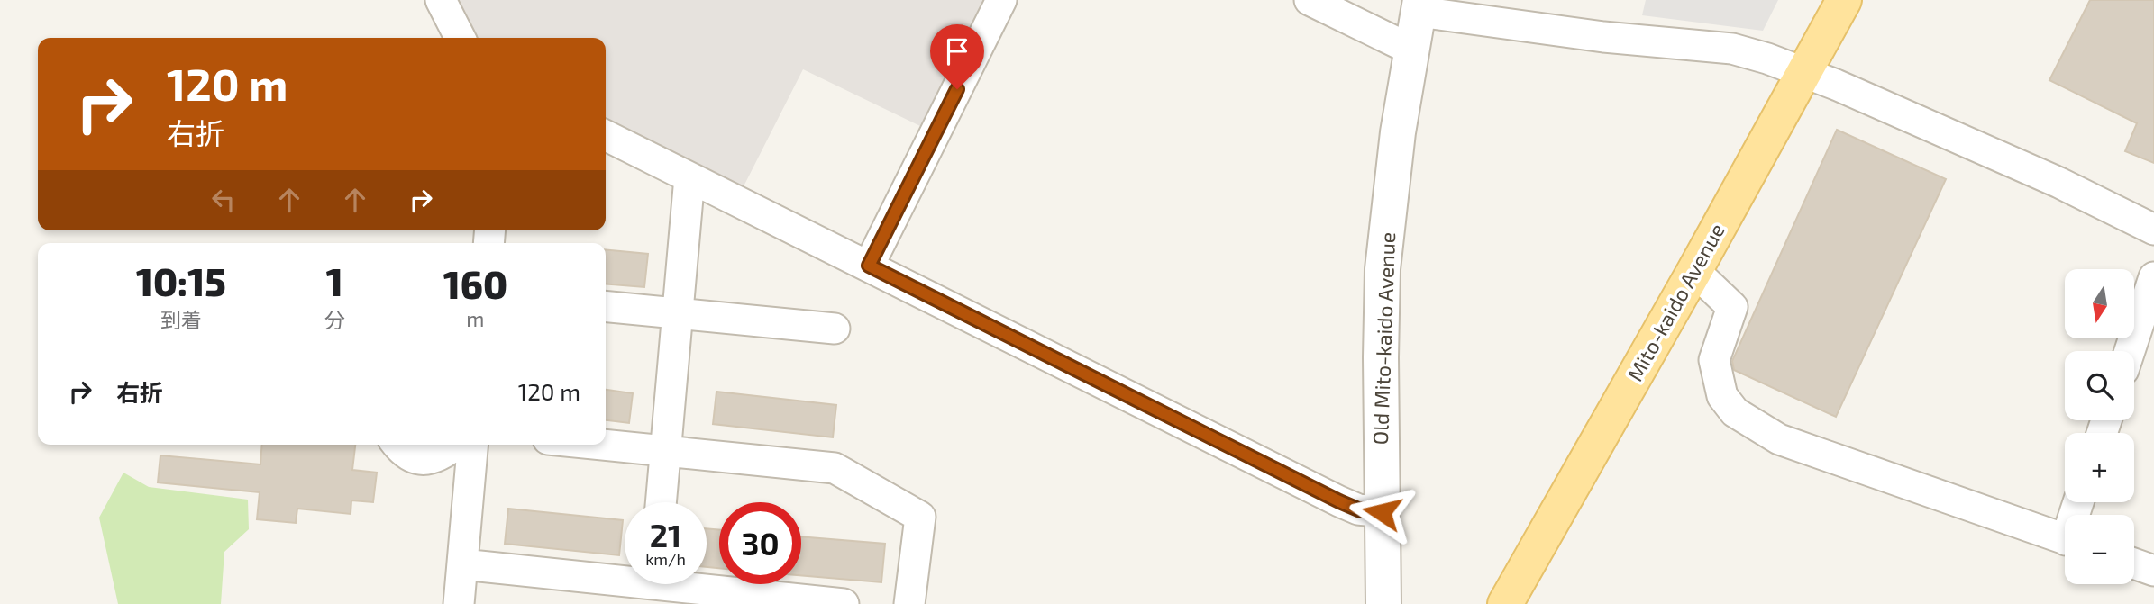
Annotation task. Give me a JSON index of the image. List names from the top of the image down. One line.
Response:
{"streets":{"main road":["Mito-kaido Avenue"],"street":["Old Mito-kaido Avenue"]},"north":"bottom","page":{"turn":["120 m","右折"],"eta":["10:15","到着","1","分","160","m"],"map_buttons":["+","−"],"list":[{"name":"右折","value":"120 m"}],"speed":"21 km/h","limit":"30"}}
